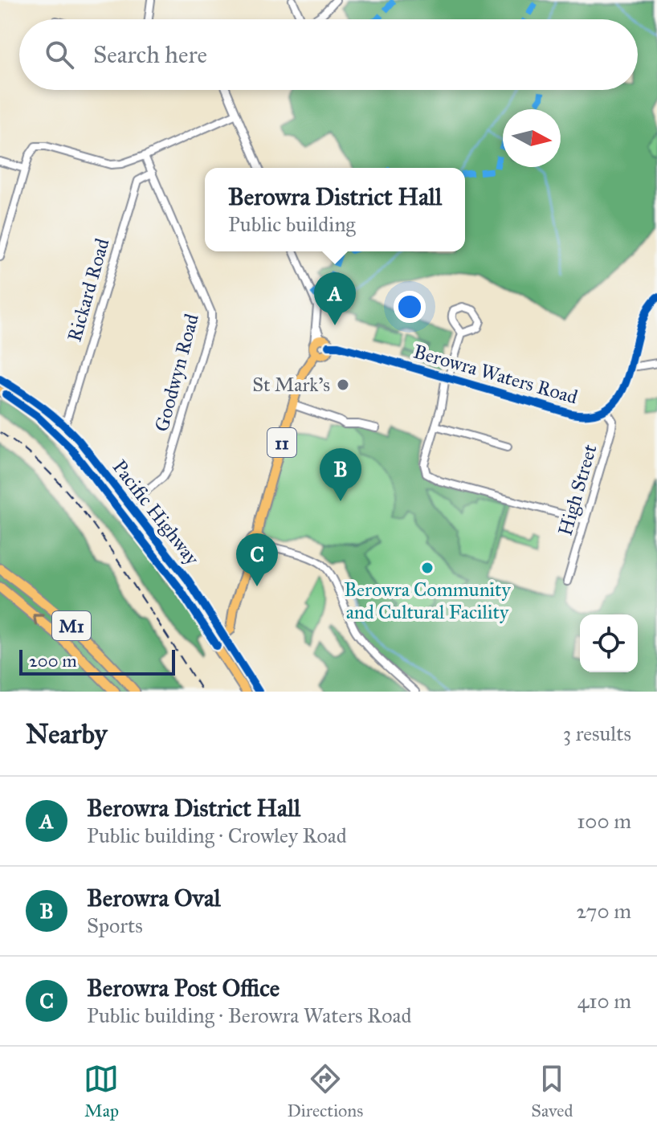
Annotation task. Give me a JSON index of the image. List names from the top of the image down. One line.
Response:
{"streets":{"highway":["M1"],"main road":["Berowra Waters Road","11","Pacific Highway"],"street":["Rickard Road","Goodwyn Road","High Street"]},"crossings":[["Rickard Road","Goodwyn Road"],["Rickard Road","Pacific Highway"],["Goodwyn Road","Pacific Highway"],["Berowra Waters Road","High Street"],["11","Pacific Highway"]],"places":["St Mark's","Berowra Community and Cultural Facility"],"scale_bar":"200 m","north":"right","page":{"search":"Search here","popup":["Berowra District Hall","Public building"],"pins":["A","B","C"],"scale":"200 m","heading":["Nearby","3 results"],"list":[{"mark":"A","name":"Berowra District Hall","note":"Public building · Crowley Road","value":"100 m"},{"mark":"B","name":"Berowra Oval","note":"Sports","value":"270 m"},{"mark":"C","name":"Berowra Post Office","note":"Public building · Berowra Waters Road","value":"410 m"}],"nav":["Map","Directions","Saved"]}}
